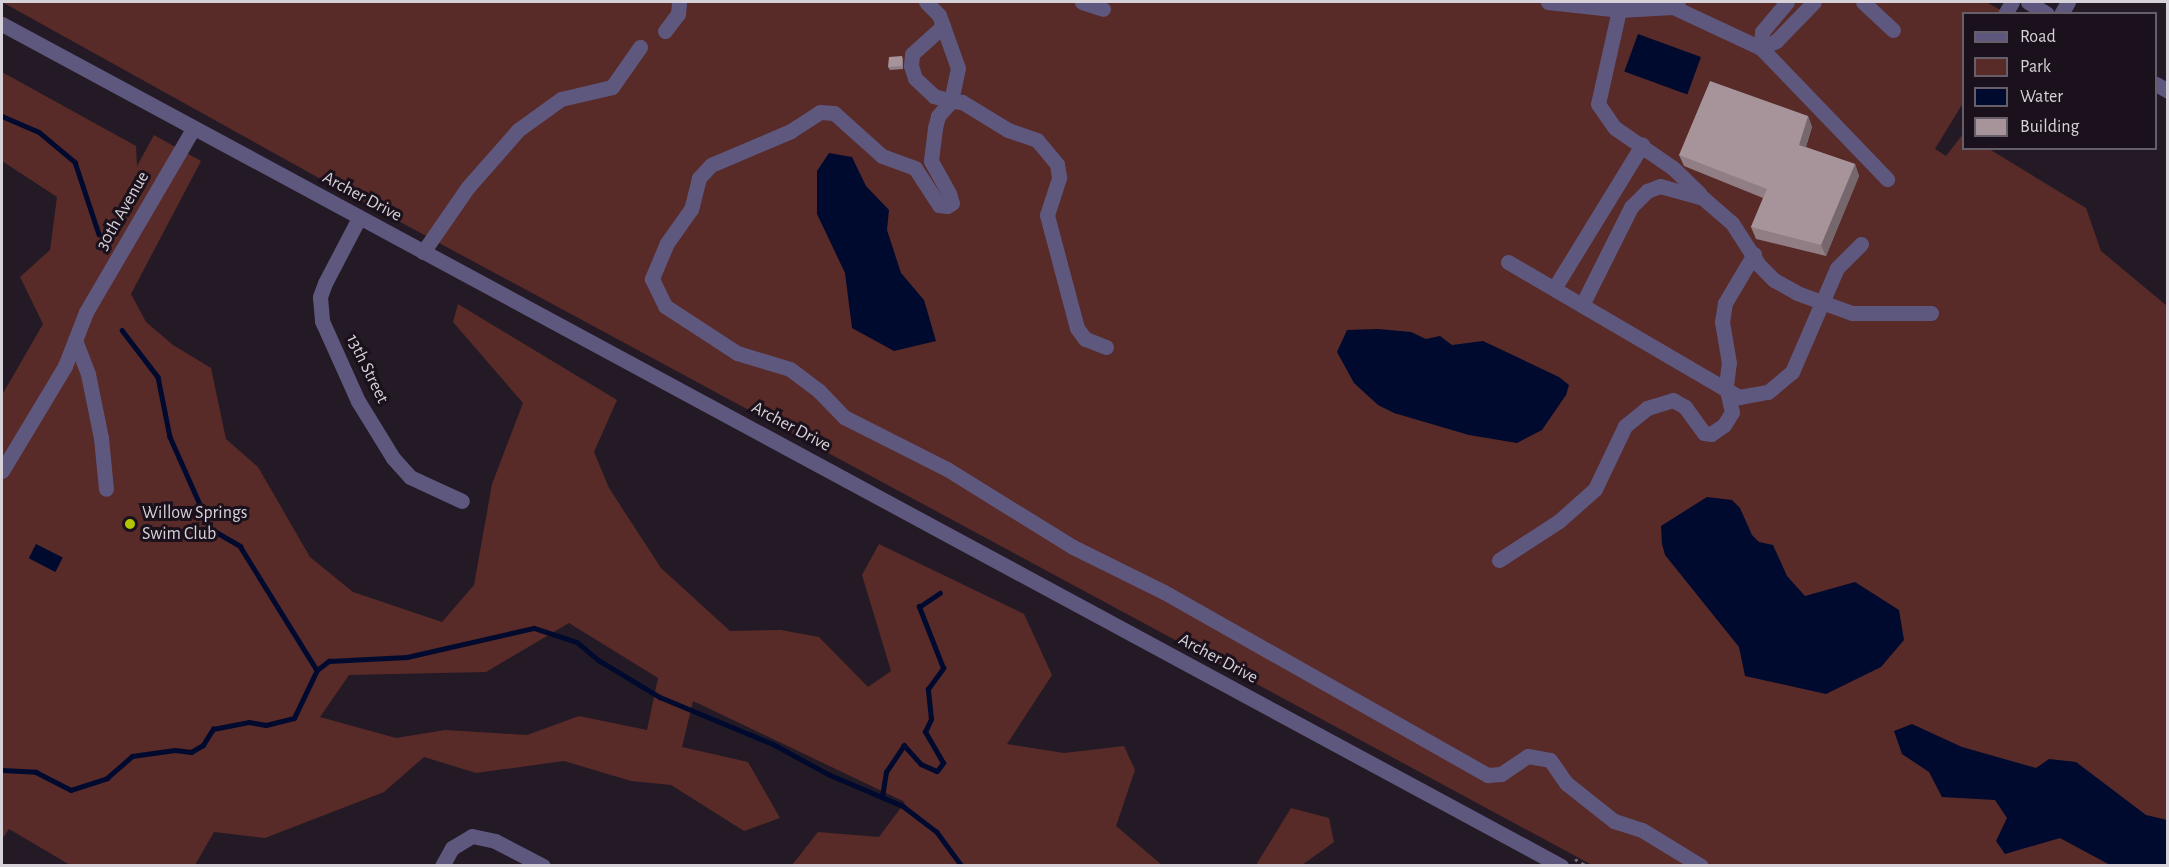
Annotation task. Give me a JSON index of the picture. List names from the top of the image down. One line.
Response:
{"streets":{"street":["Archer Drive","30th Avenue","13th Street"]},"crossings":[["Archer Drive","30th Avenue"],["Archer Drive","13th Street"]],"places":["Willow Springs Swim Club"],"legend":["Road","Park","Water","Building"]}
